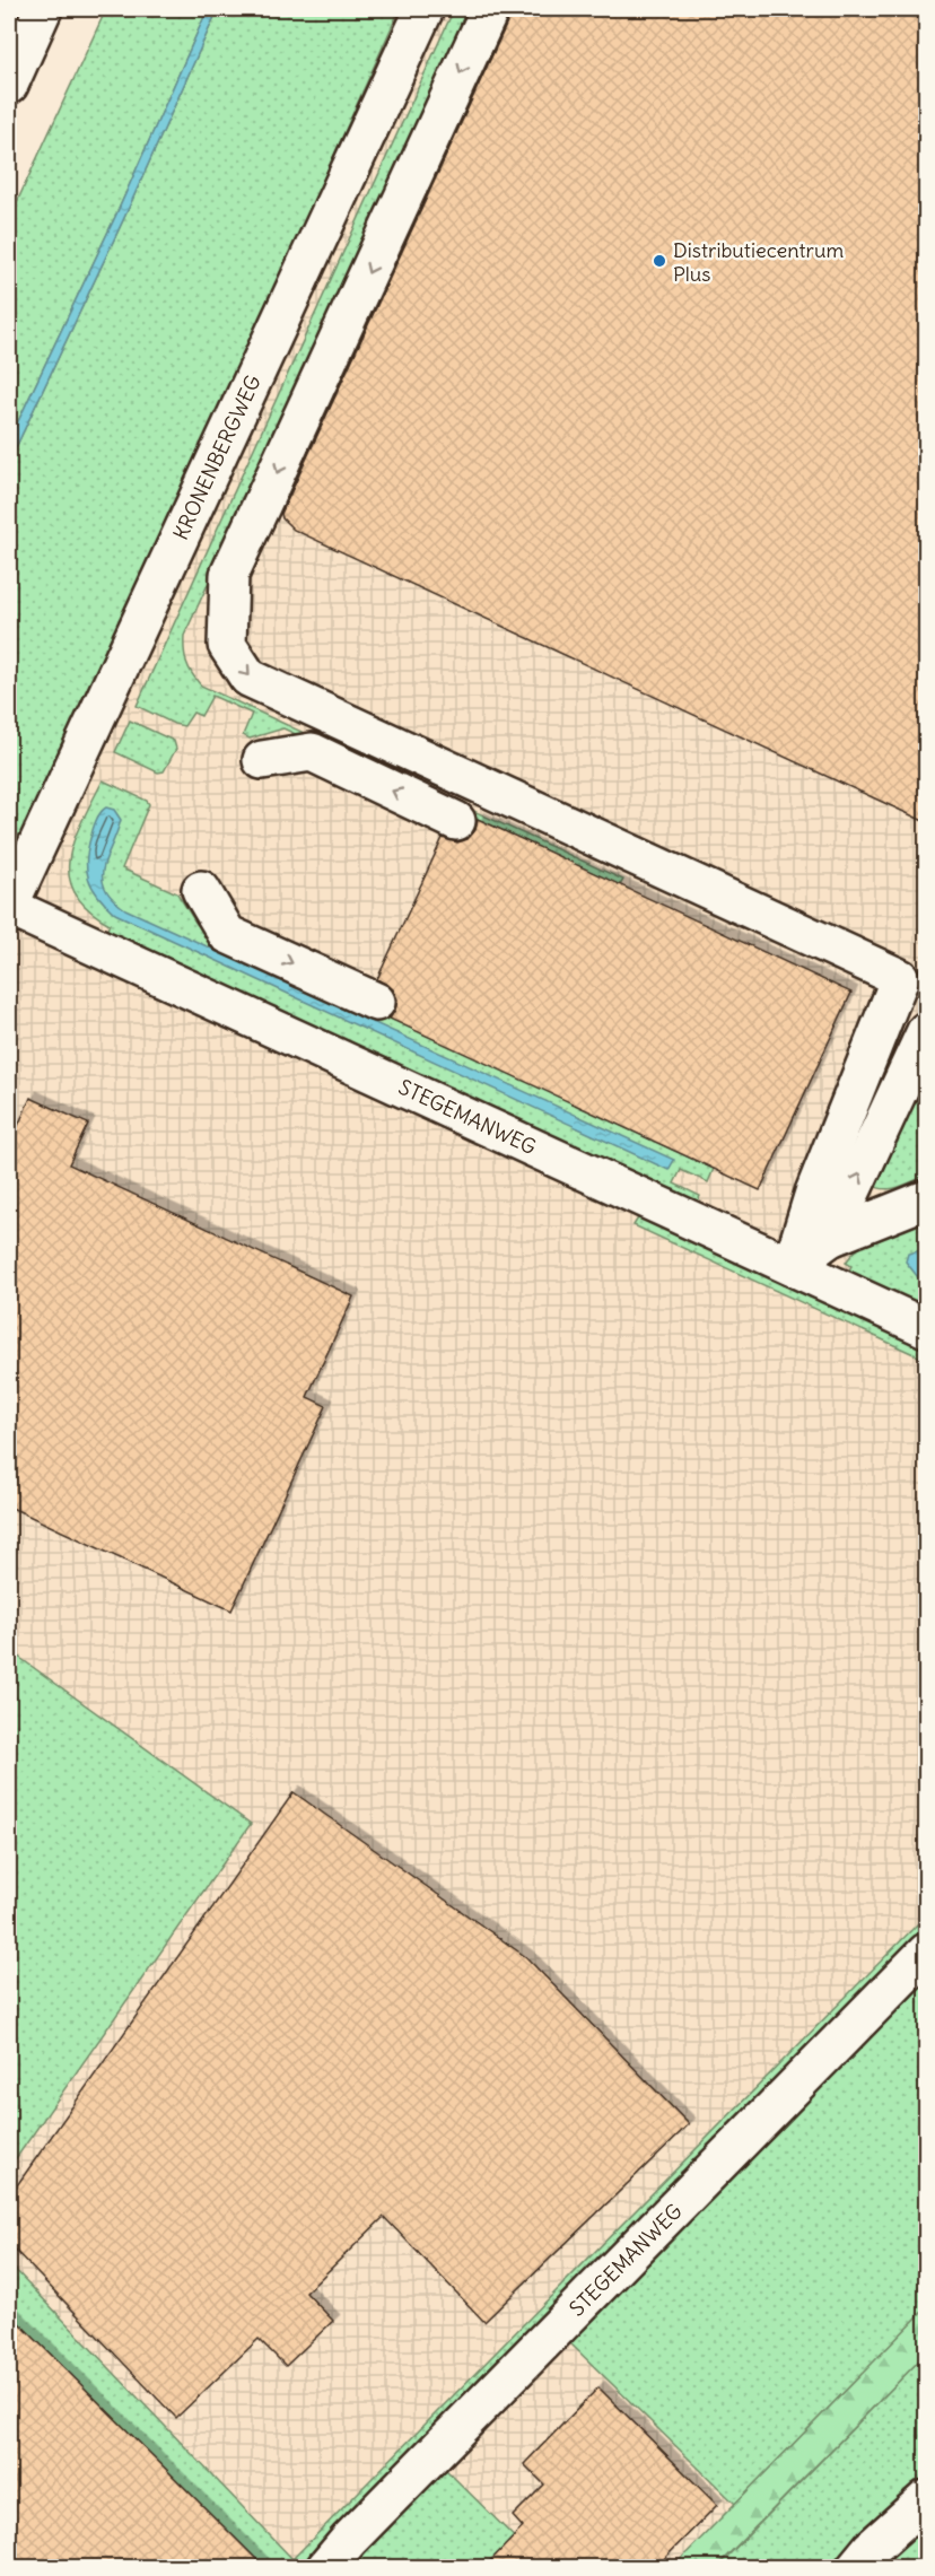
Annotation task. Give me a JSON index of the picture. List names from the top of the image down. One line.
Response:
{"streets":{"main road":["KRONENBERGWEG","STEGEMANWEG"]},"crossings":[["KRONENBERGWEG","STEGEMANWEG"]],"places":["Distributiecentrum Plus"]}
